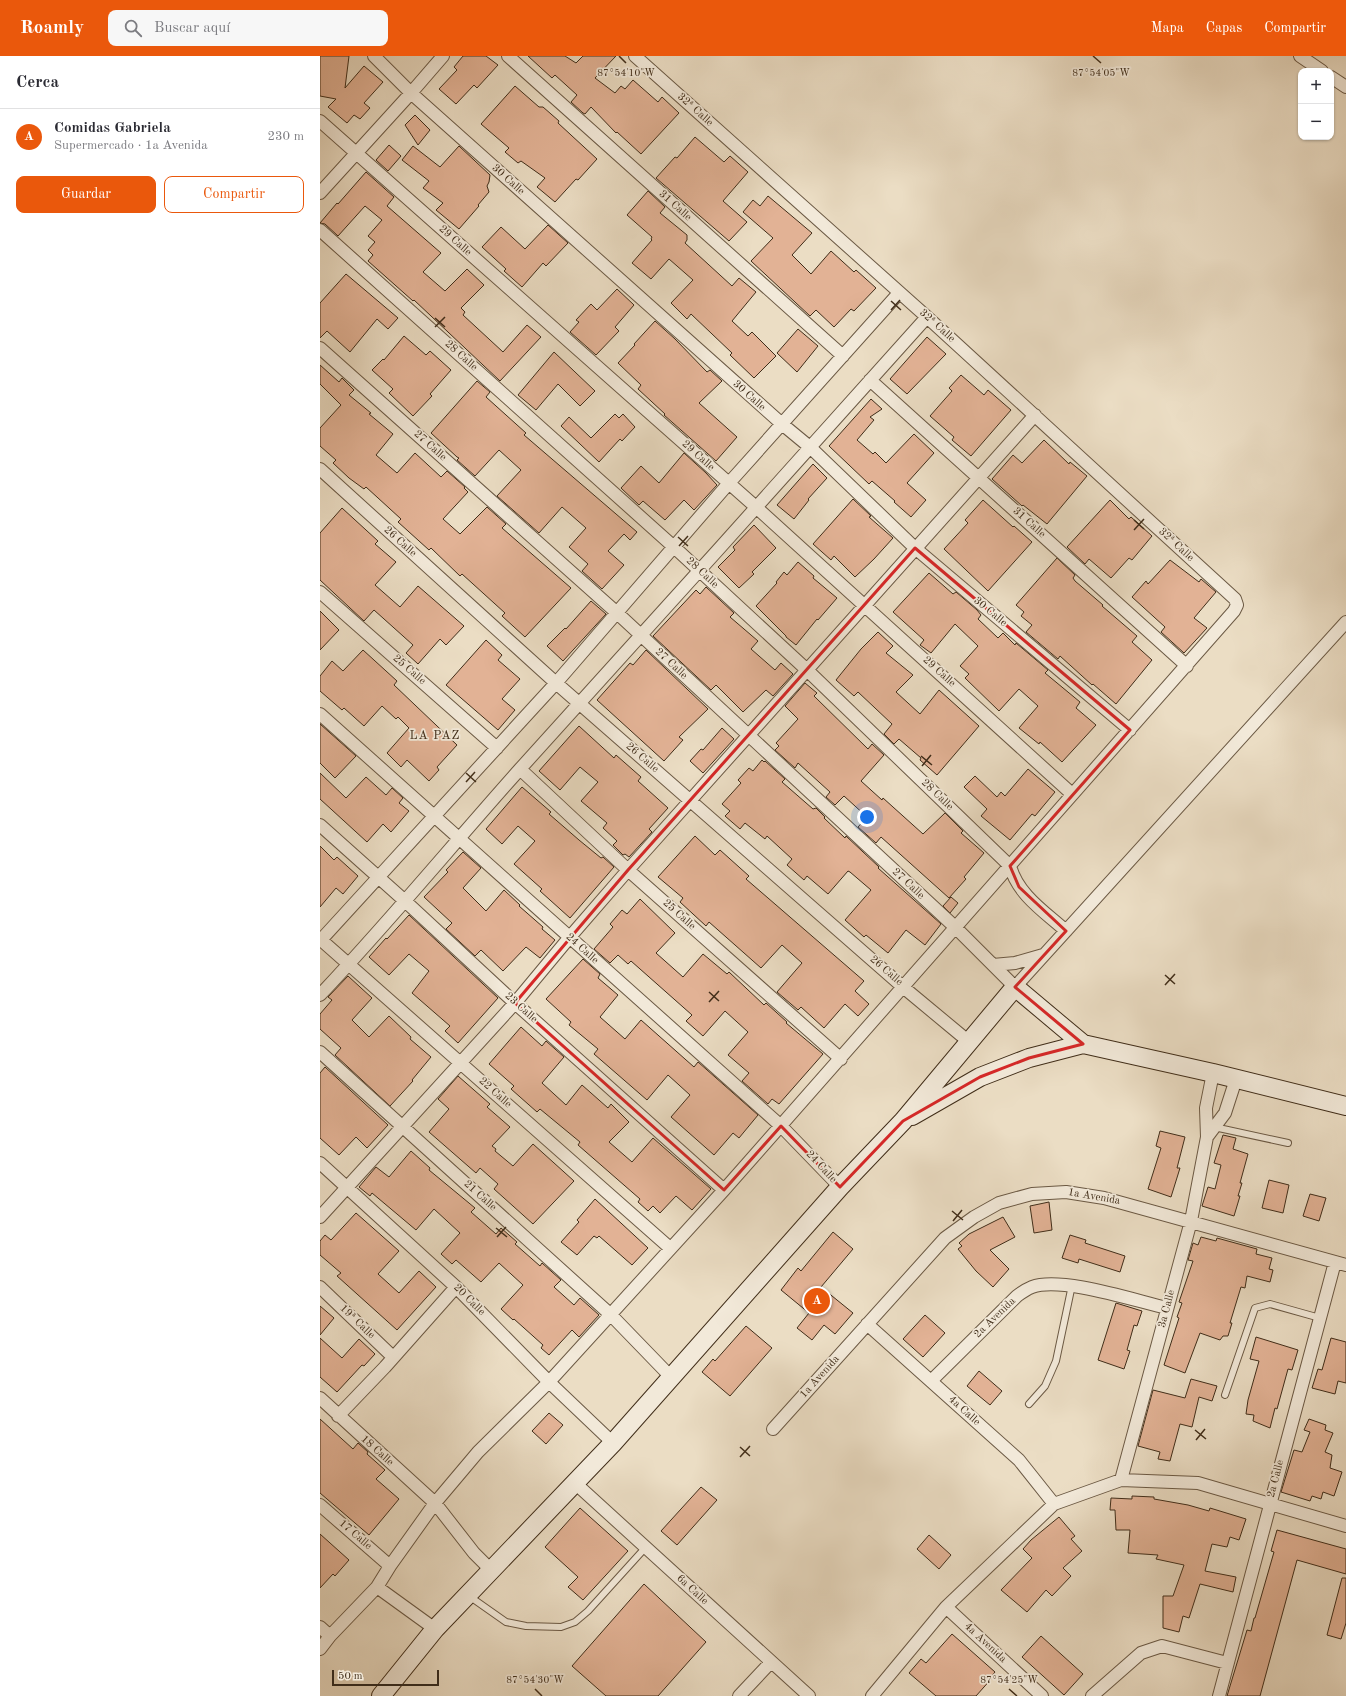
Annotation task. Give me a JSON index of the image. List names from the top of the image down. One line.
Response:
{"streets":{"street":["32ª Calle","30 Calle","31 Calle","29 Calle","28 Calle","27 Calle","26 Calle","25 Calle","24 Calle","23 Calle","22 Calle","21 Calle","1a Avenida","20 Calle","3a Calle","2a Avenida","19ª Calle","4a Calle","18 Calle","2a Calle","17 Calle","6a Calle","4a Avenida"]},"crossings":[["32ª Calle","31 Calle"],["1a Avenida","3a Calle"],["1a Avenida","4a Calle"],["1a Avenida","2a Calle"],["3a Calle","2a Avenida"],["2a Avenida","4a Calle"]],"districts":["LA PAZ"],"scale_bar":"50 m","page":{"header":"Roamly","search":"Buscar aquí","nav":["Mapa","Capas","Compartir"],"heading":"Cerca","map_buttons":["+","−"],"list":[{"mark":"A","name":"Comidas Gabriela","note":"Supermercado · 1a Avenida","value":"230 m"}],"buttons":["Guardar","Compartir"],"pins":"A","scale":"50 m"},"coordinates":["87°54'10\"W","87°54'05\"W","87°54'30\"W","87°54'25\"W"]}
